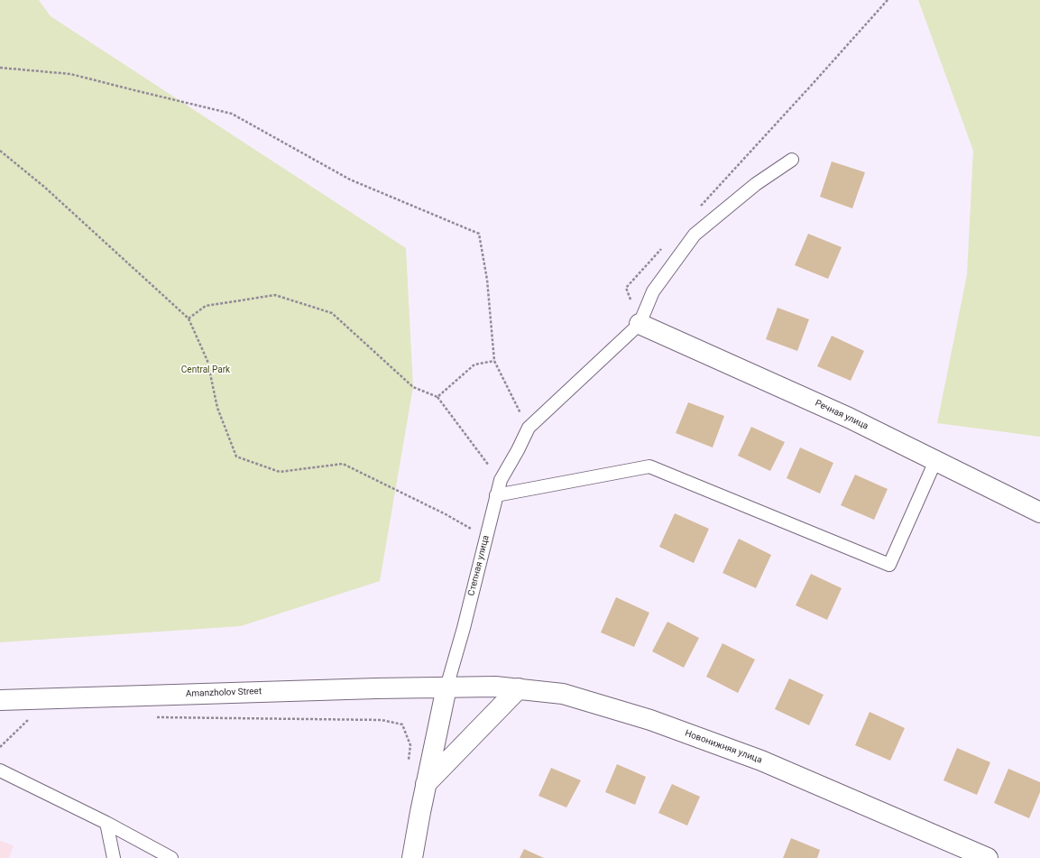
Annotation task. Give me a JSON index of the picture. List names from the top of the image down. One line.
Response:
{"streets":{"main road":["Речная улица","Степная улица","Amanzholov Street","Новонижняя улица"]},"crossings":[["Речная улица","Степная улица"],["Степная улица","Amanzholov Street"],["Степная улица","Новонижняя улица"],["Amanzholov Street","Новонижняя улица"]],"parks":["Central Park"]}
